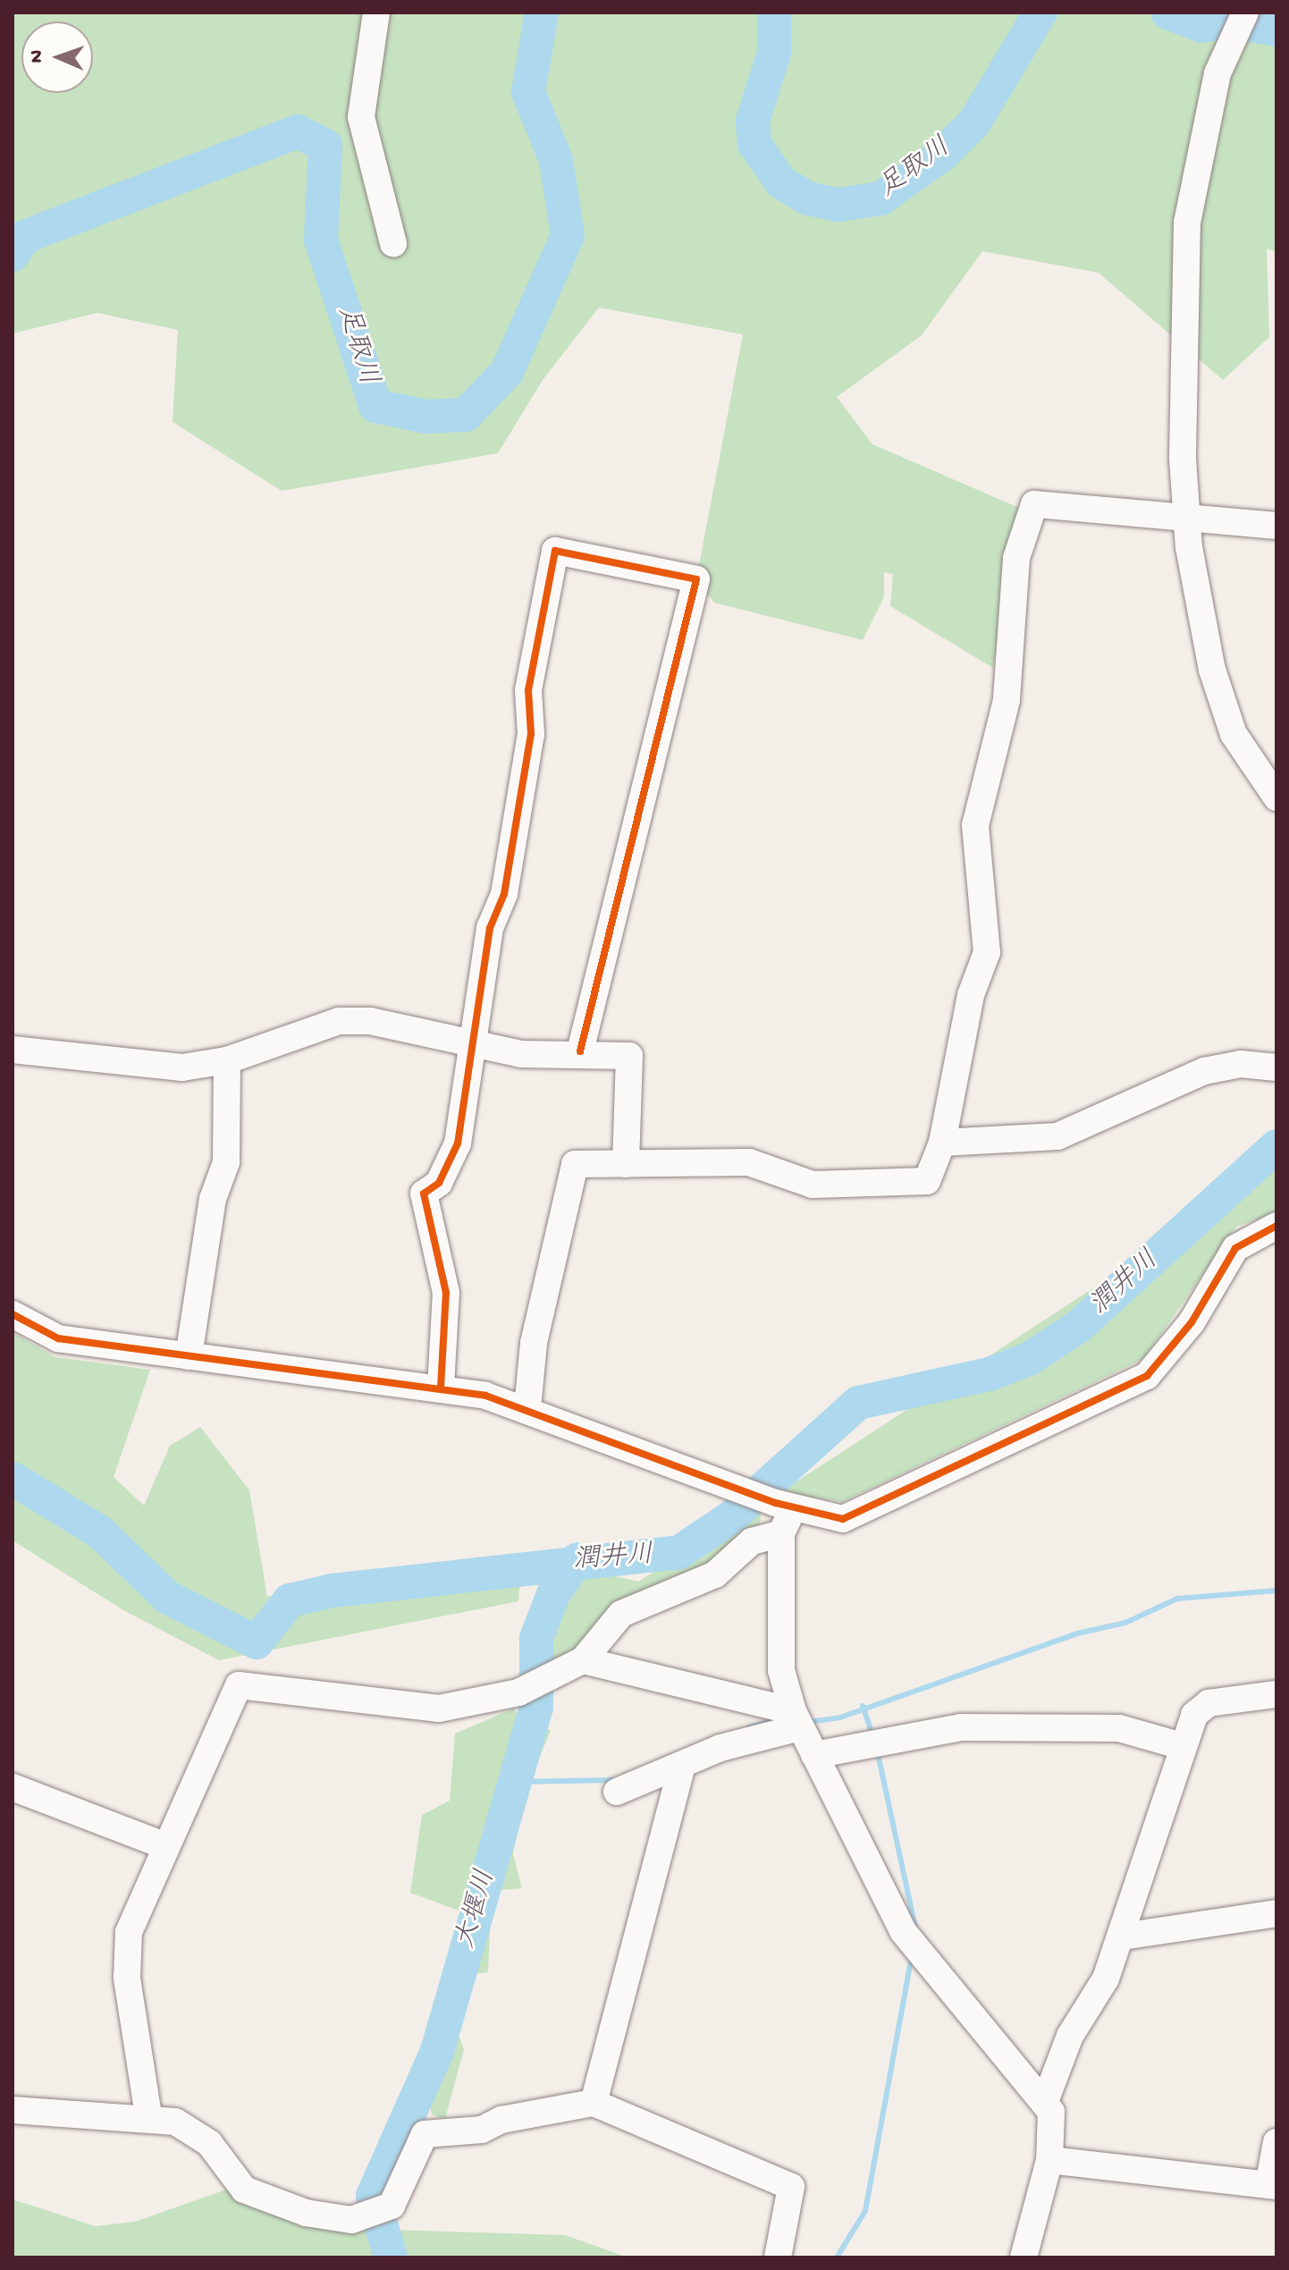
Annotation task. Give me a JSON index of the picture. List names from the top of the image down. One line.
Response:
{"water":["足取川","潤井川","大堰川"],"north":"left"}
